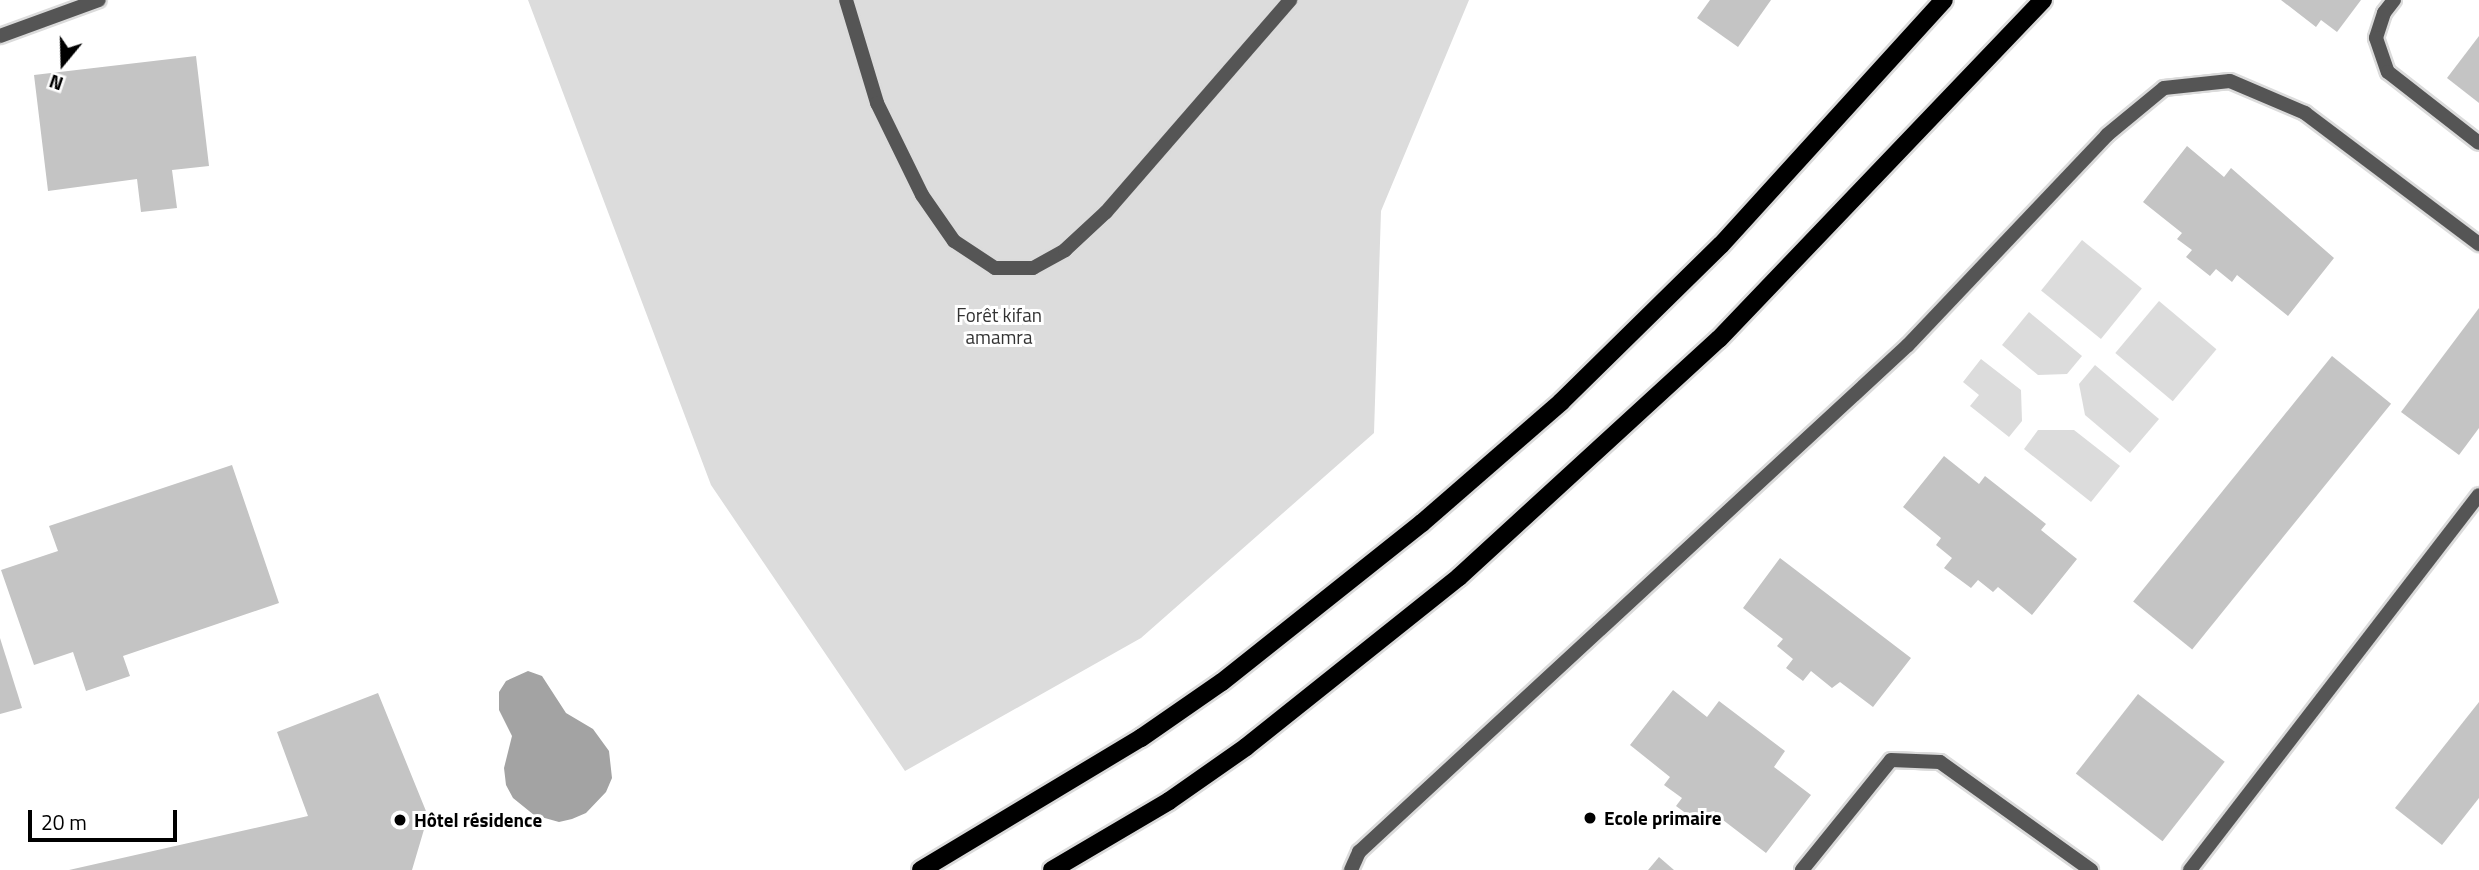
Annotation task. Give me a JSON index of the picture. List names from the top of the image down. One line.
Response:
{"parks":["Forêt kifan amamra"],"places":["Ecole primaire","Hôtel résidence"],"scale_bar":"20 m","north":"bottom"}
